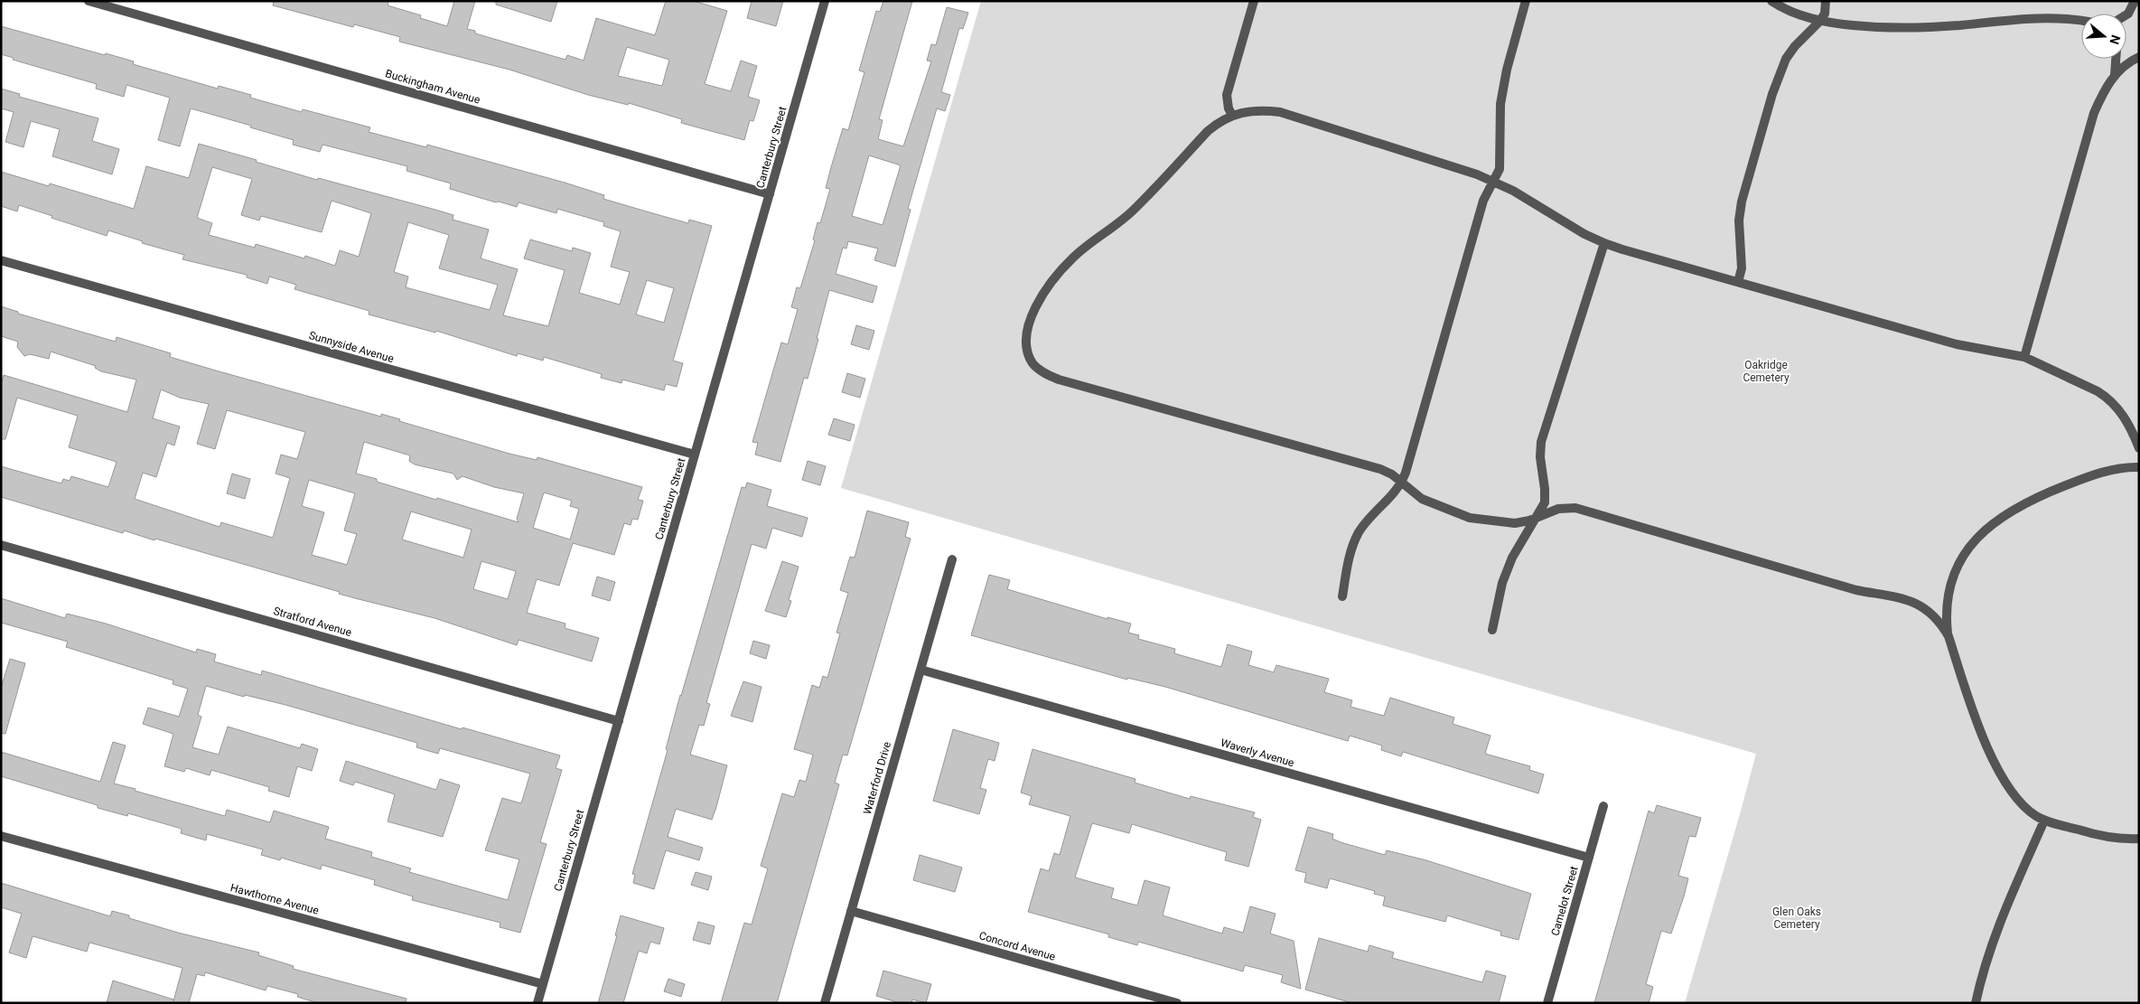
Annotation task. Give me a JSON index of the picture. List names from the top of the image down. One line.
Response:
{"streets":{"street":["Buckingham Avenue","Canterbury Street","Sunnyside Avenue","Stratford Avenue","Waverly Avenue","Waterford Drive","Hawthorne Avenue","Camelot Street","Concord Avenue"]},"crossings":[["Buckingham Avenue","Canterbury Street"],["Canterbury Street","Sunnyside Avenue"],["Canterbury Street","Stratford Avenue"],["Canterbury Street","Hawthorne Avenue"],["Waverly Avenue","Waterford Drive"],["Waverly Avenue","Camelot Street"],["Waterford Drive","Concord Avenue"]],"parks":["Oakridge Cemetery","Glen Oaks Cemetery"],"north":"right"}
